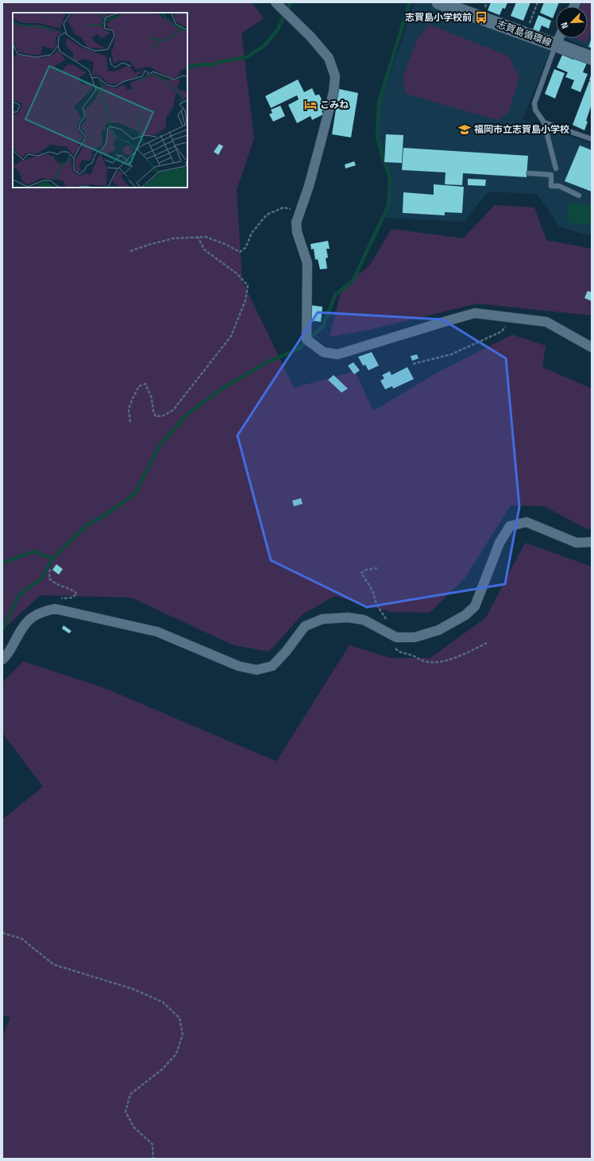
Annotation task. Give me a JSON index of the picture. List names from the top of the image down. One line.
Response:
{"streets":{"main road":["志賀島循環線"]},"places":{"bus stop":["志賀島小学校前"],"hotel":["こみね"],"school or university":["福岡市立志賀島小学校"]},"north":"bottom left"}
